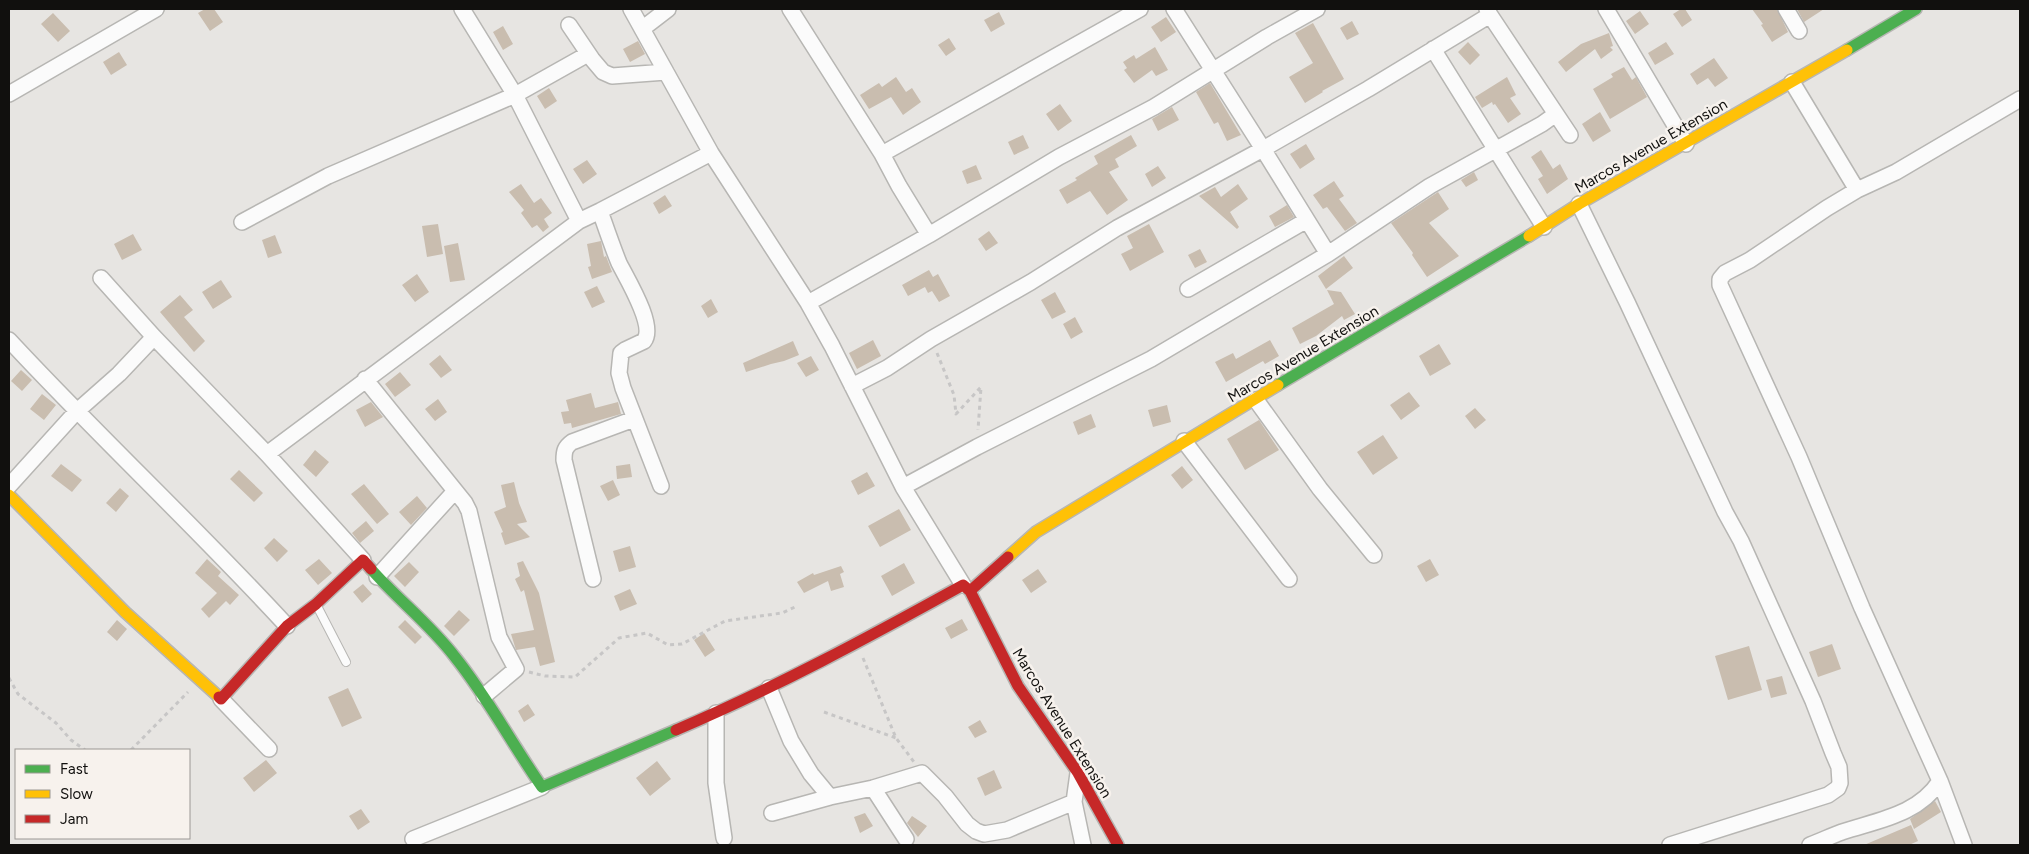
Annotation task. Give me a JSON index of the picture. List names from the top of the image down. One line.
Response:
{"streets":{"street":["Marcos Avenue Extension"]},"legend":["Fast","Slow","Jam"]}
